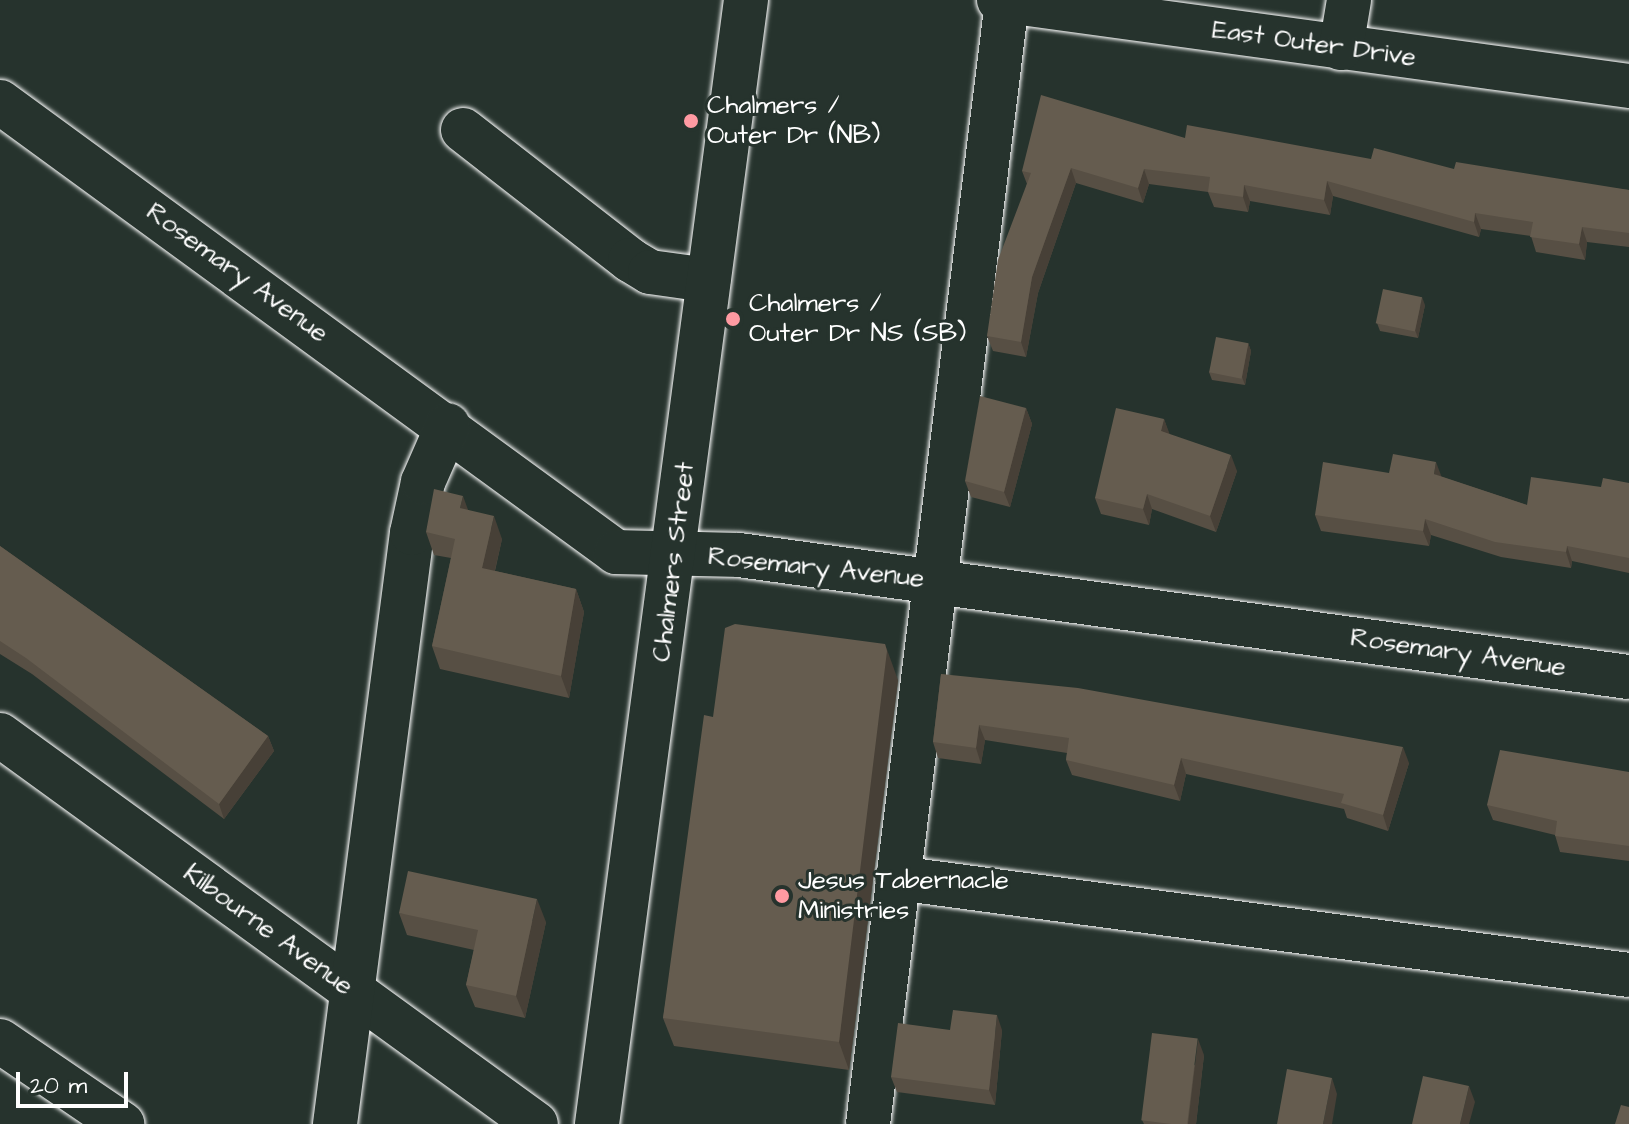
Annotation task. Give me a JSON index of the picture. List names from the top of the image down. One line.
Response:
{"streets":{"street":["East Outer Drive","Rosemary Avenue","Chalmers Street","Kilbourne Avenue"]},"crossings":[["Rosemary Avenue","Chalmers Street"]],"places":["Chalmers / Outer Dr (NB)","Chalmers / Outer Dr NS (SB)","Jesus Tabernacle Ministries"],"scale_bar":"20 m"}
